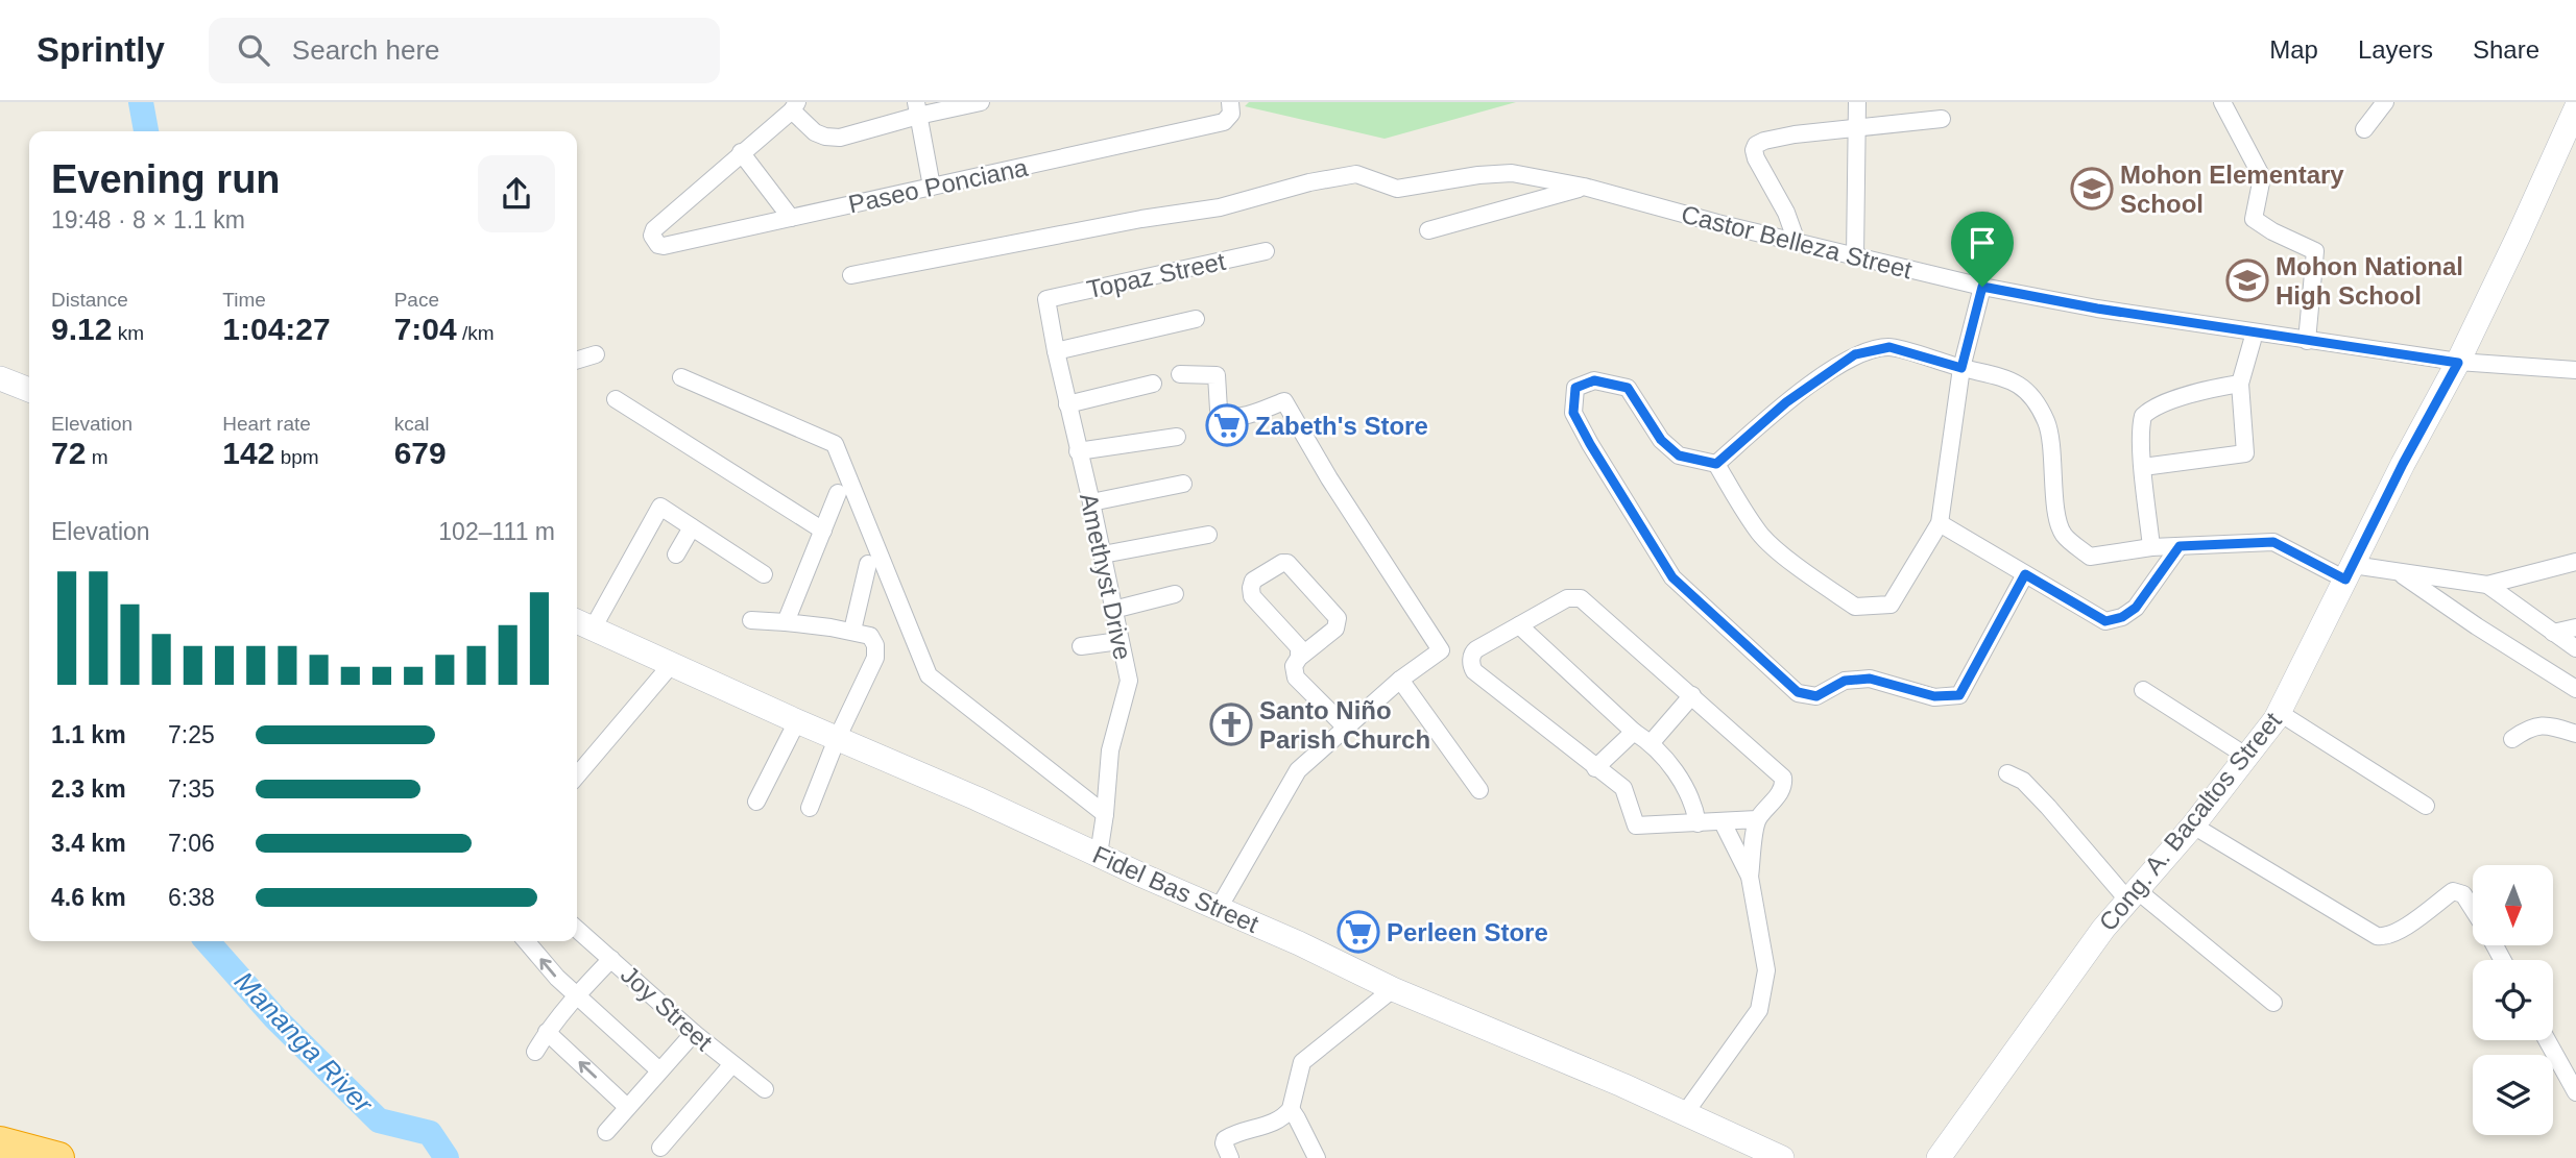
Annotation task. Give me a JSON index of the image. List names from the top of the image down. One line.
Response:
{"streets":{"street":["Paseo Ponciana","Castor Belleza Street","Topaz Street","Amethyst Drive","Cong. A. Bacaltos Street","Fidel Bas Street","Joy Street"]},"crossings":[["Castor Belleza Street","Cong. A. Bacaltos Street"],["Topaz Street","Amethyst Drive"],["Amethyst Drive","Fidel Bas Street"]],"water":["Mananga River"],"places":{"school or university":["Mohon Elementary School","Mohon National High School"],"supermarket":["Zabeth's Store","Perleen Store"],"church":["Santo Niño Parish Church"]},"north":"bottom","page":{"header":"Sprintly","search":"Search here","nav":["Map","Layers","Share"],"heading":["Evening run","19:48 · 8 × 1.1 km"],"stats":[["Distance","9.12 km"],["Time","1:04:27"],["Pace","7:04 /km"],["Elevation","72 m"],["Heart rate","142 bpm"],["kcal","679"]],"chart":["Elevation","102–111 m"],"list":[{"name":"1.1 km","note":"7:25"},{"name":"2.3 km","note":"7:35"},{"name":"3.4 km","note":"7:06"},{"name":"4.6 km","note":"6:38"}]}}
